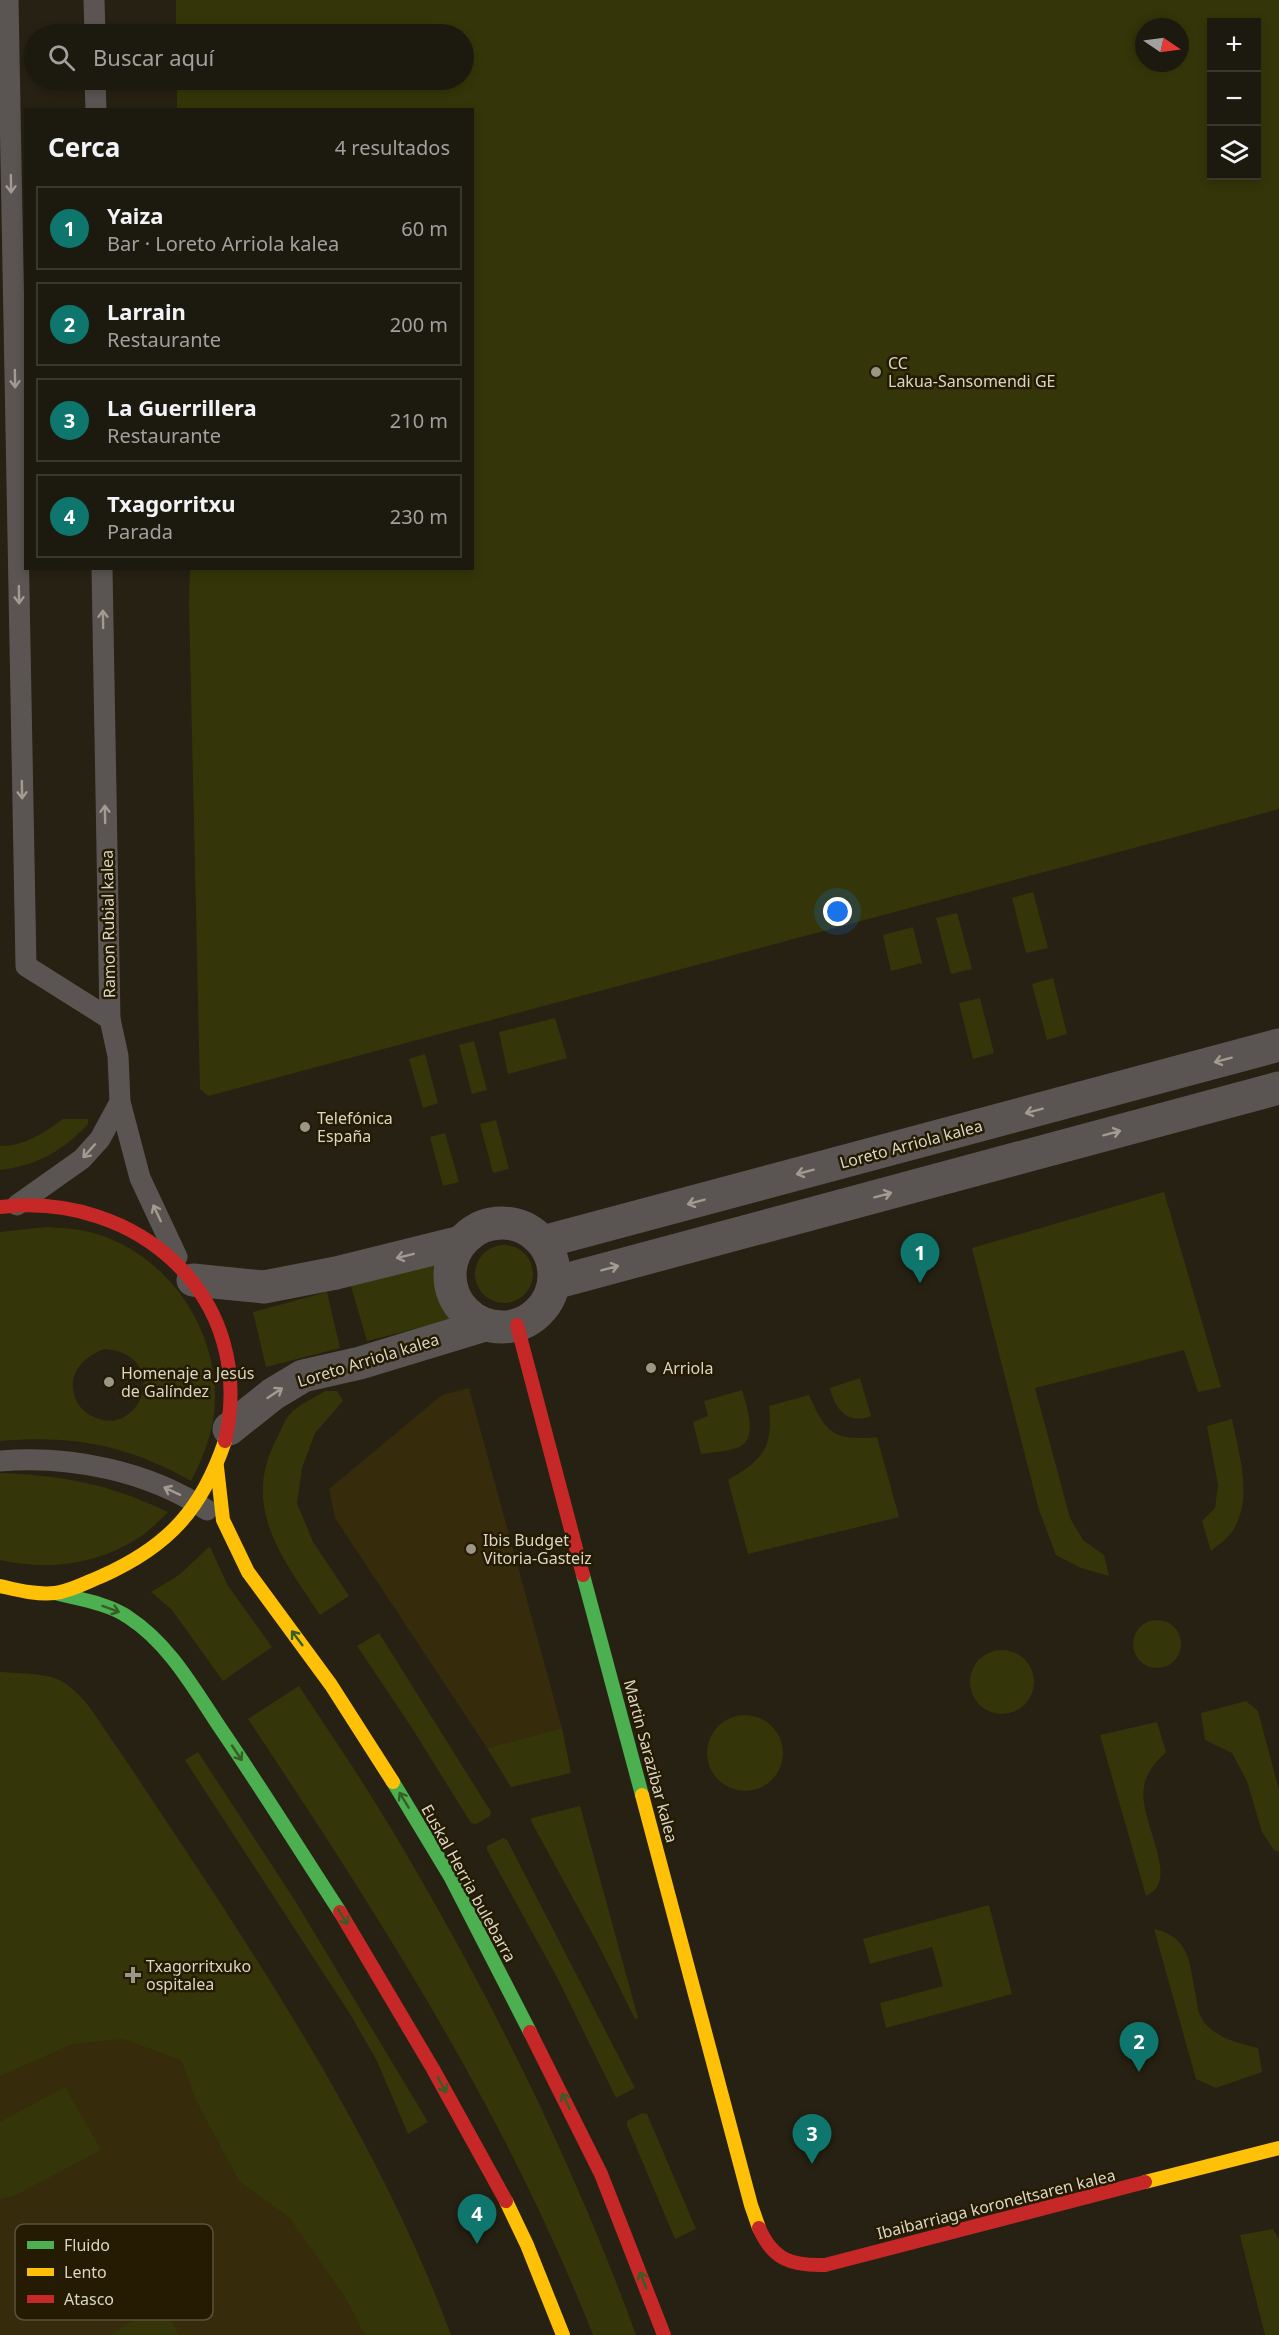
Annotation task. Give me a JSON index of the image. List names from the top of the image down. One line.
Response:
{"streets":{"main road":["Martin Sarazibar kalea","Euskal Herria bulebarra","Ibaibarriaga koroneltsaren kalea"],"street":["Loreto Arriola kalea"],"lane":["Ramon Rubial kalea"]},"crossings":[["Loreto Arriola kalea","Martin Sarazibar kalea"],["Martin Sarazibar kalea","Ibaibarriaga koroneltsaren kalea"]],"places":{"other":["CC Lakua-Sansomendi GE","Telefónica España","Arriola","Homenaje a Jesús de Galíndez","Ibis Budget Vitoria-Gasteiz"],"health":["Txagorritxuko ospitalea"]},"legend":["Fluido","Lento","Atasco"],"north":"right","page":{"map_buttons":["+","−"],"search":"Buscar aquí","heading":["Cerca","4 resultados"],"list":[{"mark":"1","name":"Yaiza","note":"Bar · Loreto Arriola kalea","value":"60 m"},{"mark":"2","name":"Larrain","note":"Restaurante","value":"200 m"},{"mark":"3","name":"La Guerrillera","note":"Restaurante","value":"210 m"},{"mark":"4","name":"Txagorritxu","note":"Parada","value":"230 m"}],"pins":["1","2","3","4"]}}
